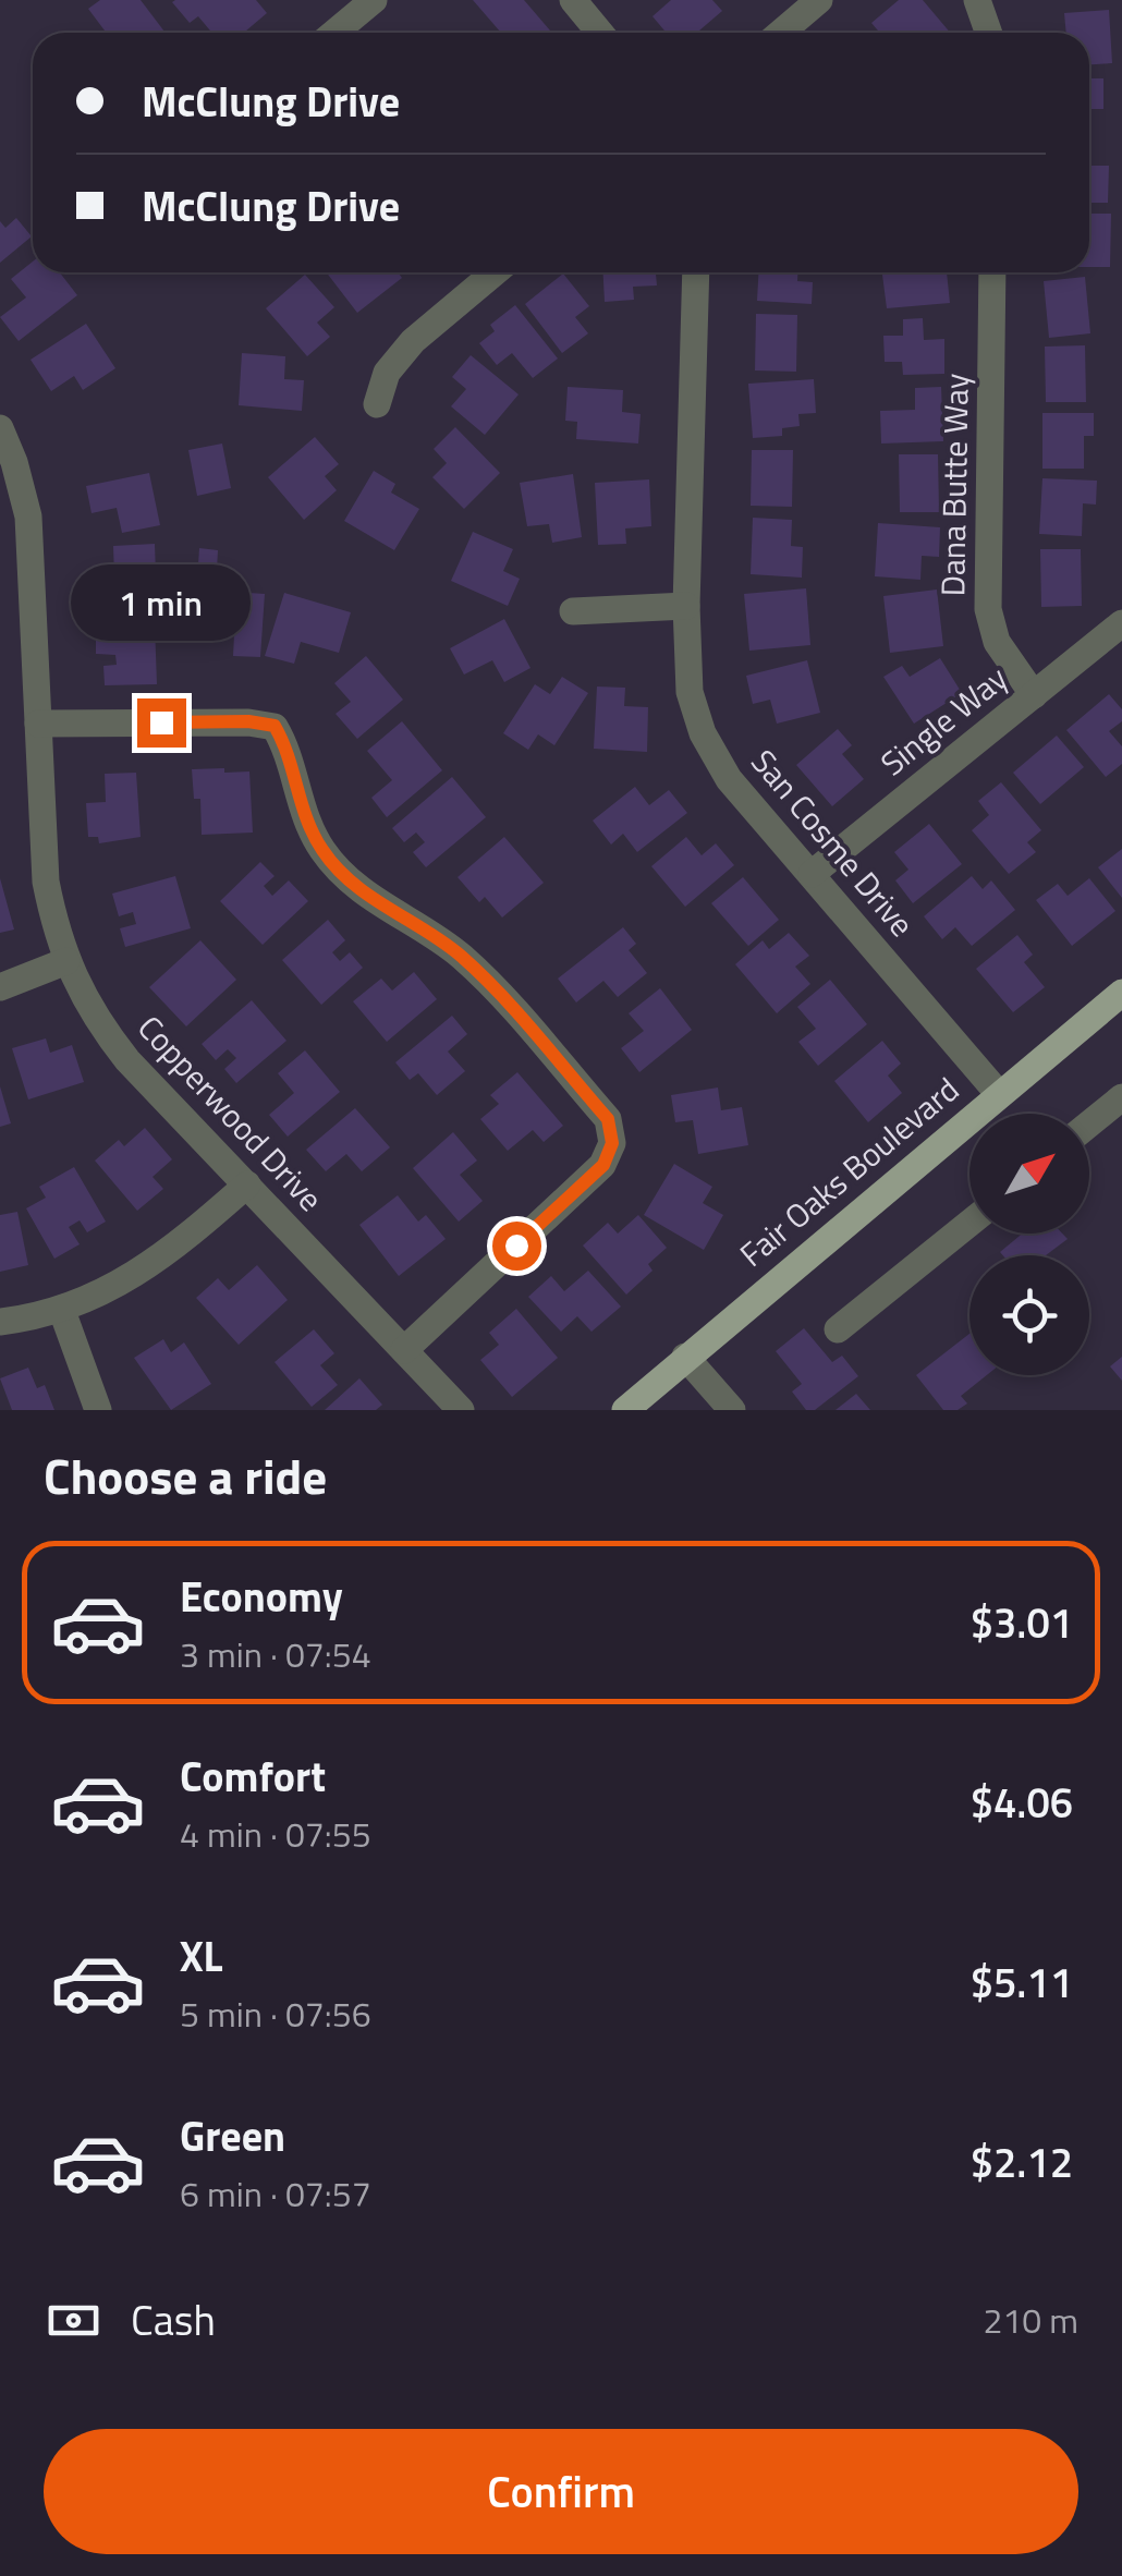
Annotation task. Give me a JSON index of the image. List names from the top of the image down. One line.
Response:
{"streets":{"main road":["Fair Oaks Boulevard"],"street":["Dana Butte Way","Single Way","San Cosme Drive","Copperwood Drive"]},"crossings":[["Dana Butte Way","Single Way"],["Single Way","San Cosme Drive"],["San Cosme Drive","Fair Oaks Boulevard"]],"north":"top right","page":{"banner":["McClung Drive","McClung Drive"],"bubble":"1 min","heading":"Choose a ride","list":[{"name":"Economy","note":"3 min · 07:54","value":"$3.01"},{"name":"Comfort","note":"4 min · 07:55","value":"$4.06"},{"name":"XL","note":"5 min · 07:56","value":"$5.11"},{"name":"Green","note":"6 min · 07:57","value":"$2.12"}],"pay":["Cash","210 m"],"buttons":"Confirm"}}
